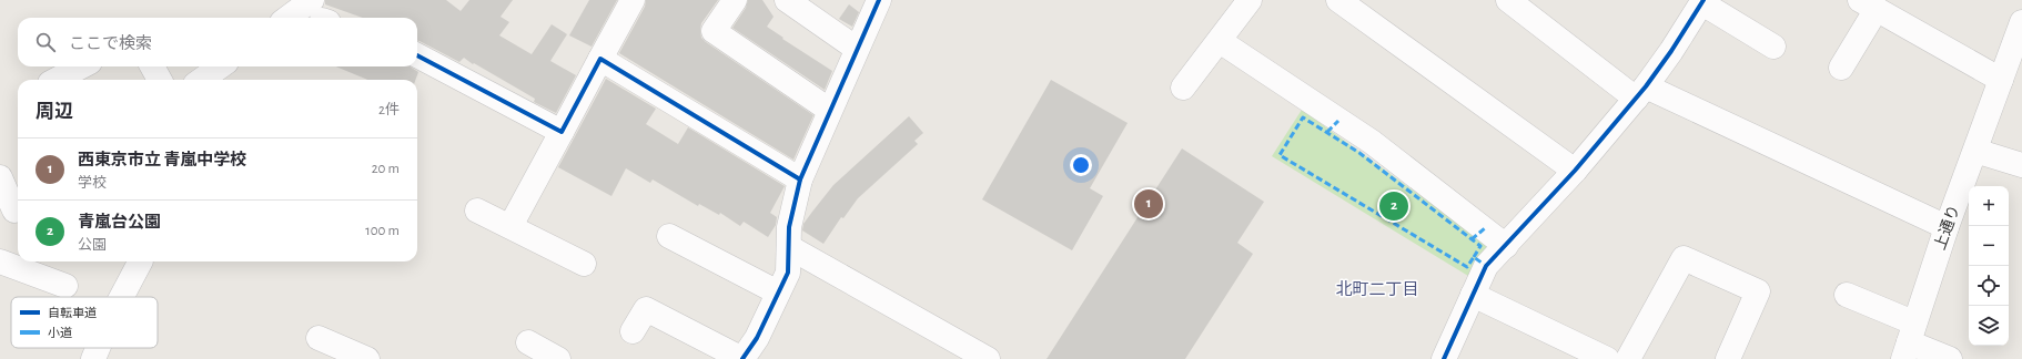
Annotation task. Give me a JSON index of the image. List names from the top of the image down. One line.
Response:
{"streets":{"street":["上通り"]},"districts":["北町二丁目"],"legend":["自転車道","小道"],"page":{"search":"ここで検索","heading":["周辺","2件"],"list":[{"mark":"1","name":"西東京市立 青嵐中学校","note":"学校","value":"20 m"},{"mark":"2","name":"青嵐台公園","note":"公園","value":"100 m"}],"map_buttons":["+","−"],"pins":["1","2"]}}
